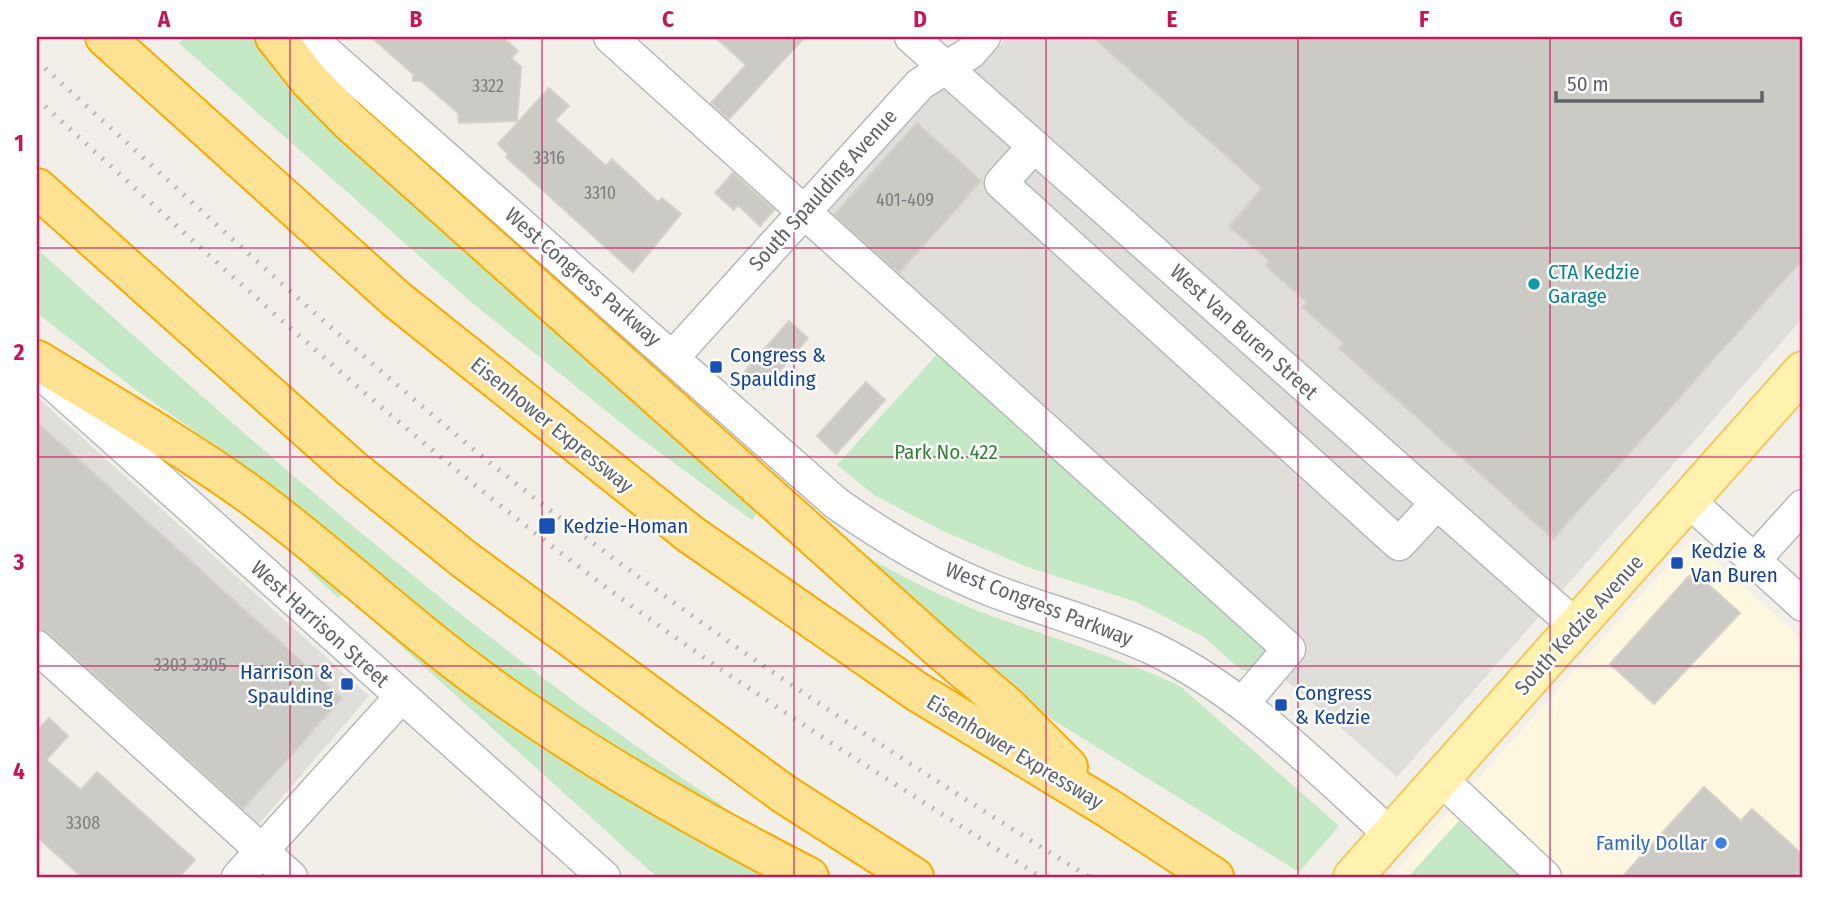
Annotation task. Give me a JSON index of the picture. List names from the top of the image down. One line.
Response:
{"streets":{"highway":["Eisenhower Expressway"],"main road":["South Kedzie Avenue"],"street":["South Spaulding Avenue","West Congress Parkway","West Van Buren Street","West Harrison Street"]},"crossings":[["South Spaulding Avenue","West Congress Parkway"],["South Spaulding Avenue","West Van Buren Street"],["West Congress Parkway","South Kedzie Avenue"],["West Van Buren Street","South Kedzie Avenue"]],"parks":["Park No. 422"],"places":{"other":["CTA Kedzie Garage","Family Dollar"],"transit":["Congress & Spaulding","Kedzie-Homan","Kedzie & Van Buren","Harrison & Spaulding","Congress & Kedzie"]},"house_numbers":["3322","3316","3310","401-409","3303-3305","3308"],"scale_bar":"50 m","grid":{"columns":["A","B","C","D","E","F","G"],"rows":["1","2","3","4"]}}
